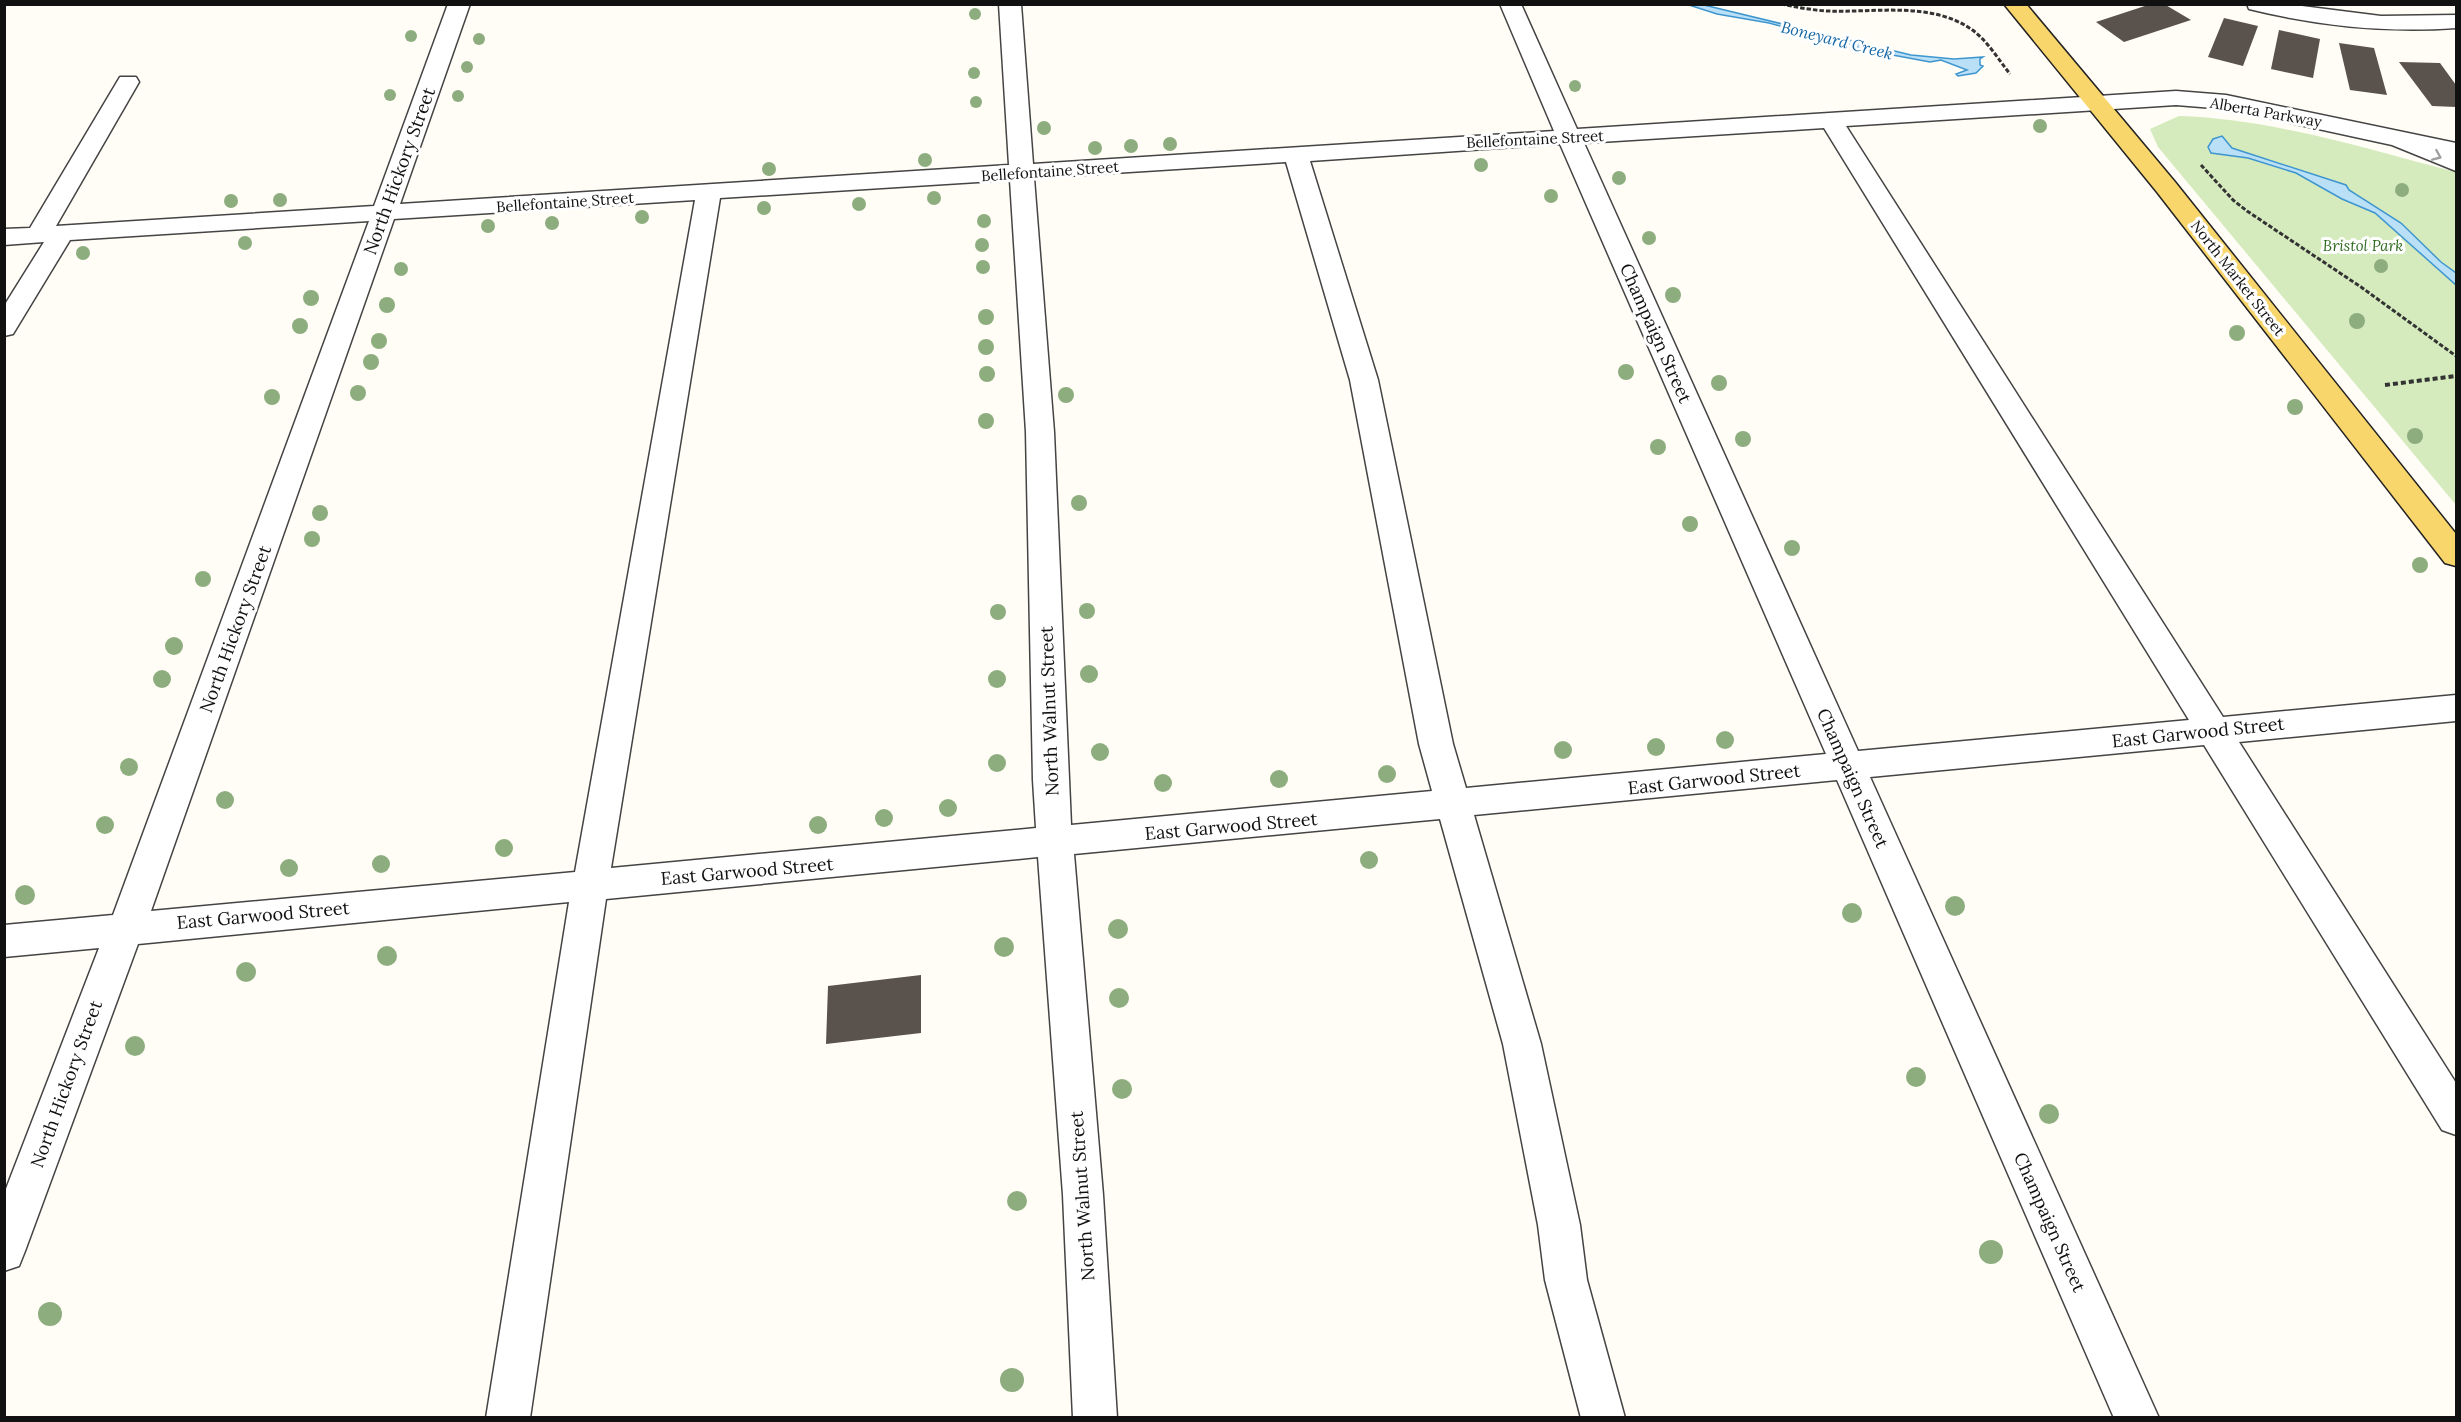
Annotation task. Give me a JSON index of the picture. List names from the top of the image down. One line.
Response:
{"streets":{"main road":["North Market Street"],"street":["Alberta Parkway","Bellefontaine Street","North Hickory Street","Champaign Street","North Walnut Street","East Garwood Street"]},"crossings":[["Alberta Parkway","Bellefontaine Street"],["Alberta Parkway","North Market Street"],["Bellefontaine Street","North Hickory Street"],["Bellefontaine Street","North Market Street"],["Bellefontaine Street","Champaign Street"],["Bellefontaine Street","North Walnut Street"],["North Hickory Street","East Garwood Street"],["Champaign Street","East Garwood Street"],["North Walnut Street","East Garwood Street"]],"water":["Boneyard Creek"],"parks":["Bristol Park"]}
